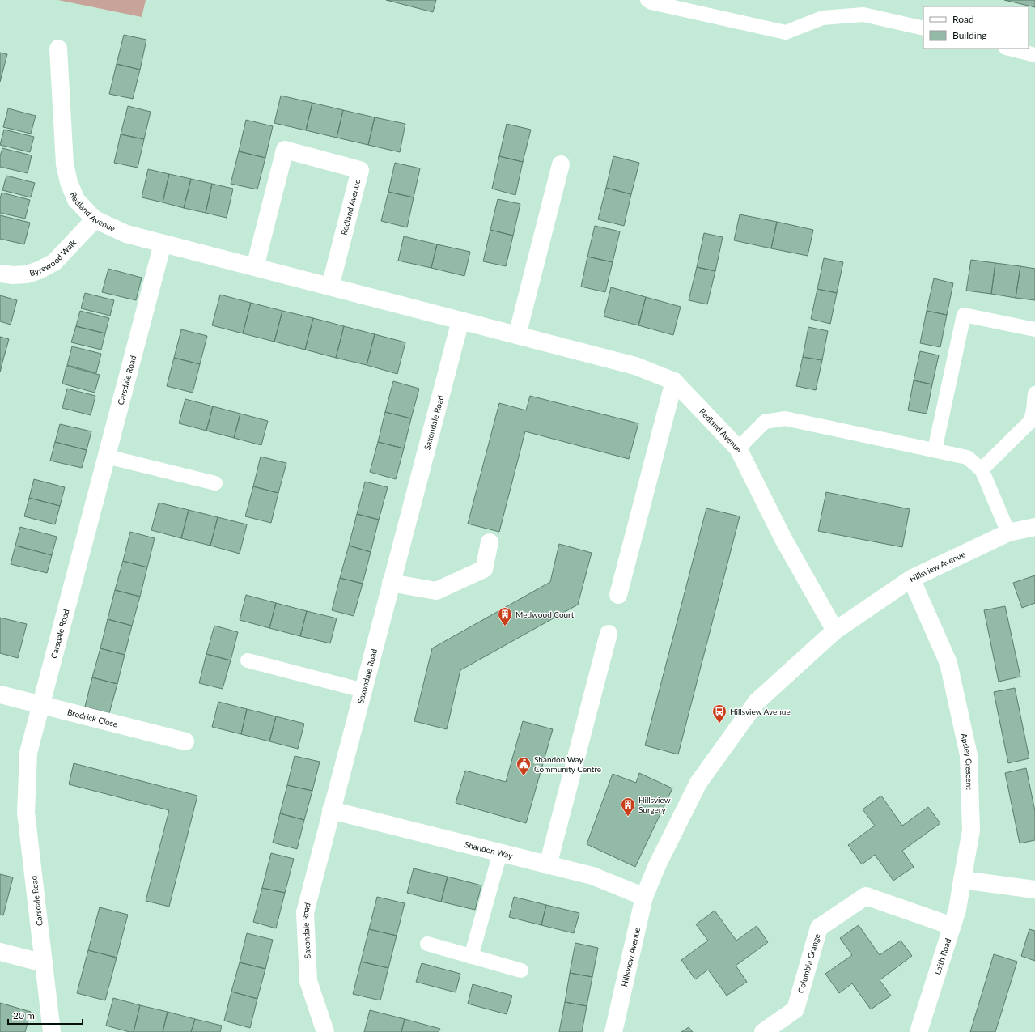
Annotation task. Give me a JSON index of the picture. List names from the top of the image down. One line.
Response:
{"streets":{"street":["Redland Avenue","Byrewood Walk","Carsdale Road","Saxondale Road","Hillsview Avenue","Brodrick Close","Apsley Crescent","Shandon Way","Laith Road","Columbia Grange"]},"crossings":[["Redland Avenue","Byrewood Walk"],["Redland Avenue","Carsdale Road"],["Redland Avenue","Saxondale Road"],["Redland Avenue","Hillsview Avenue"],["Carsdale Road","Brodrick Close"],["Saxondale Road","Shandon Way"],["Hillsview Avenue","Apsley Crescent"],["Hillsview Avenue","Shandon Way"],["Apsley Crescent","Laith Road"],["Laith Road","Columbia Grange"]],"places":{"building":["Medwood Court","Hillsview Surgery"],"bus stop":["Hillsview Avenue"],"public building":["Shandon Way Community Centre"]},"legend":["Road","Building"],"scale_bar":"20 m"}
